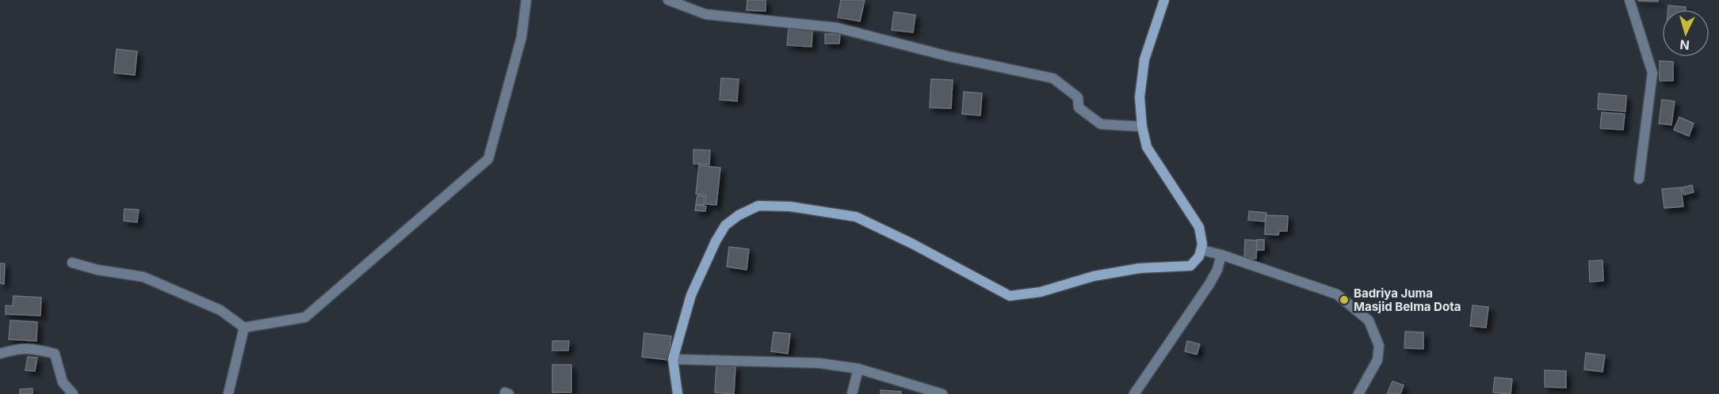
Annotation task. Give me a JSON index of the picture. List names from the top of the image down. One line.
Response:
{"places":["Badriya Juma Masjid Belma Dota"],"north":"bottom"}
